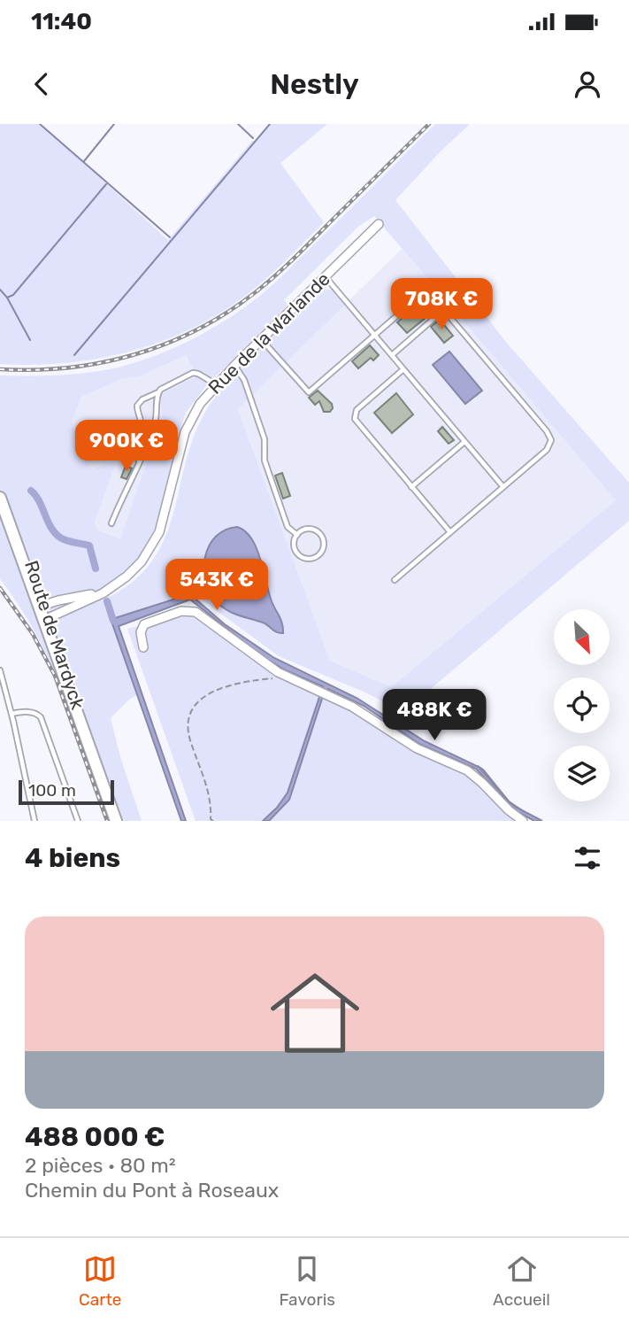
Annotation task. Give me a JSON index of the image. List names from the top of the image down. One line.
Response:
{"streets":{"main road":["Route de Mardyck"],"street":["Rue de la Warlande"]},"crossings":[["Rue de la Warlande","Route de Mardyck"]],"scale_bar":"100 m","north":"bottom right","page":{"status":"11:40","header":"Nestly","price":["708K €","900K €","543K €","488K €"],"scale":"100 m","heading":"4 biens","list":[{"name":"488 000 €","note":"2 pièces · 80 m² · Chemin du Pont à Roseaux"}],"tabs":["Carte","Favoris","Accueil"]}}
